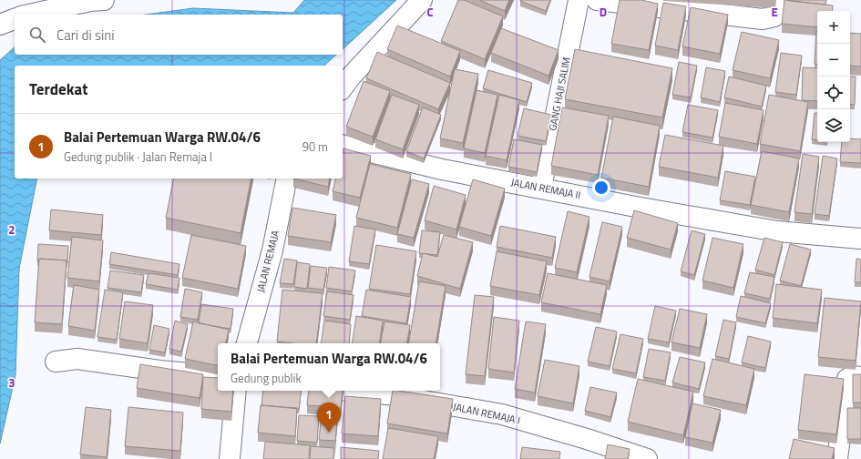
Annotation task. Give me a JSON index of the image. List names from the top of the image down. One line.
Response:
{"streets":{"street":["GANG HAJI SALIM","JALAN REMAJA II","JALAN REMAJA","JALAN REMAJA I"]},"crossings":[["GANG HAJI SALIM","JALAN REMAJA II"]],"page":{"map_buttons":["+","−"],"search":"Cari di sini","heading":"Terdekat","list":[{"mark":"1","name":"Balai Pertemuan Warga RW.04/6","note":"Gedung publik · Jalan Remaja I","value":"90 m"}],"popup":["Balai Pertemuan Warga RW.04/6","Gedung publik"],"pins":"1"},"grid":{"columns":["C","D","E"],"rows":["2","3"]}}
